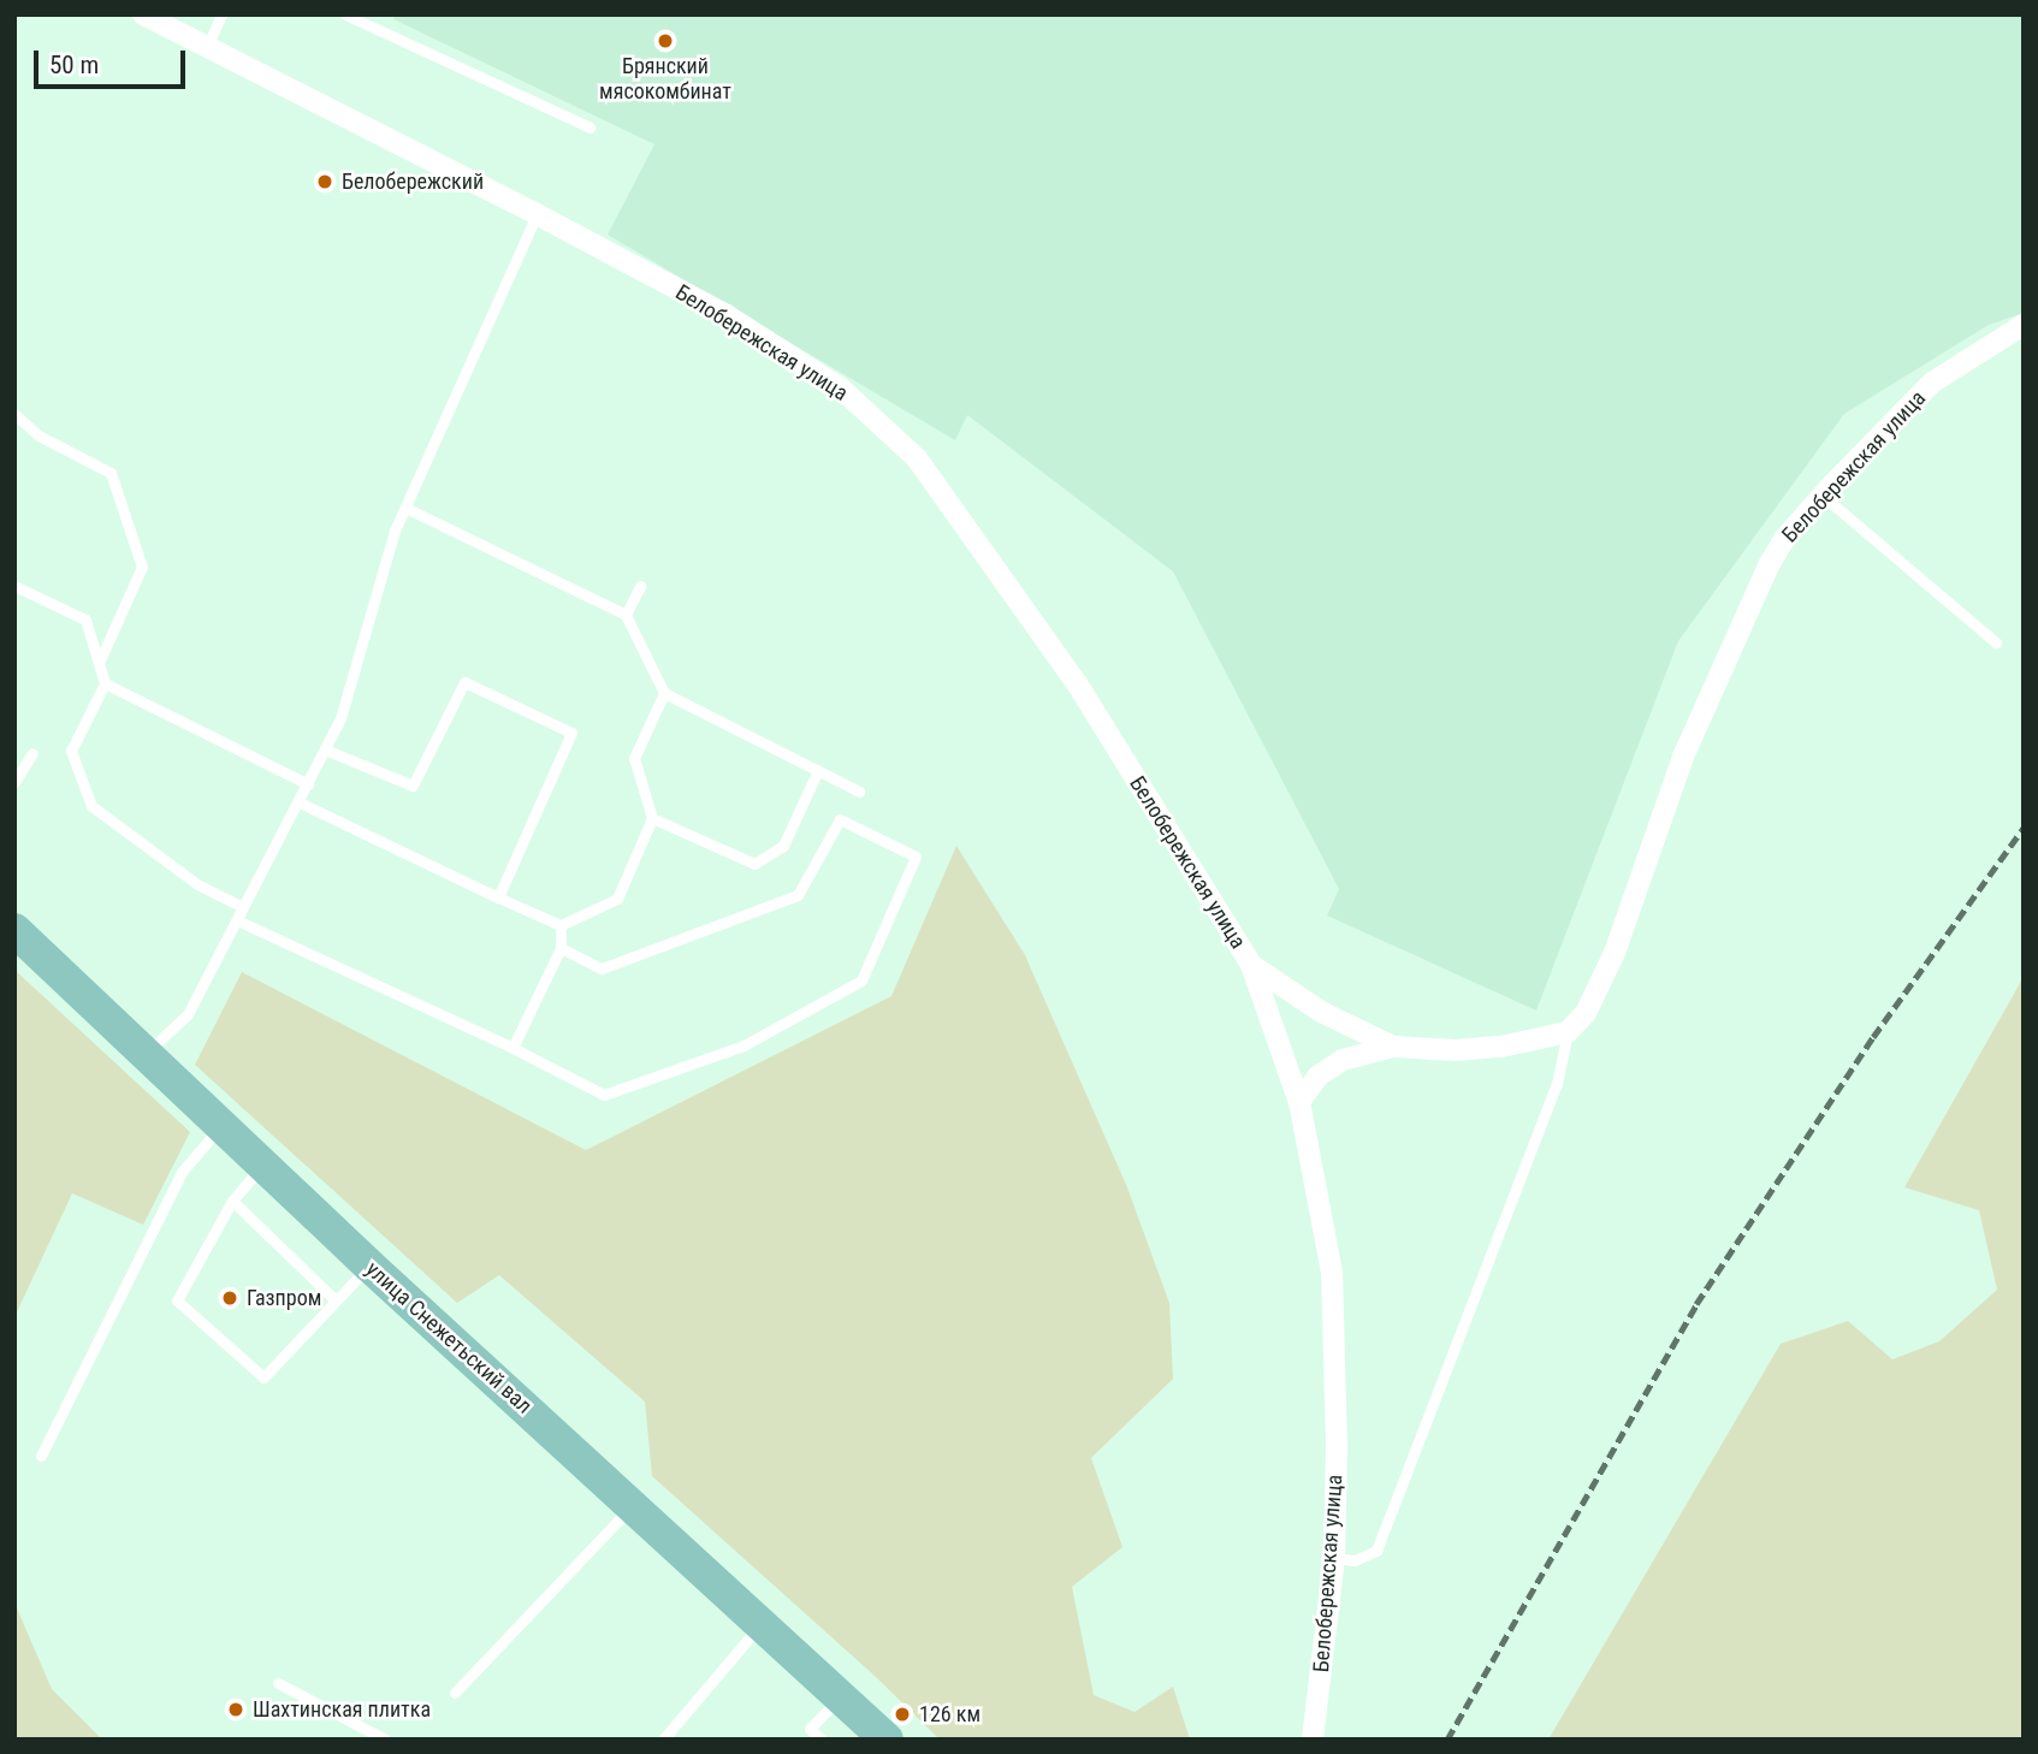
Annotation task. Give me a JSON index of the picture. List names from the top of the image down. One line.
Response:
{"streets":{"main road":["улица Снежетьский вал"],"street":["Белобережская улица"]},"places":["Брянский мясокомбинат","Белобережский","Газпром","Шахтинская плитка","126 км"],"scale_bar":"50 m"}
